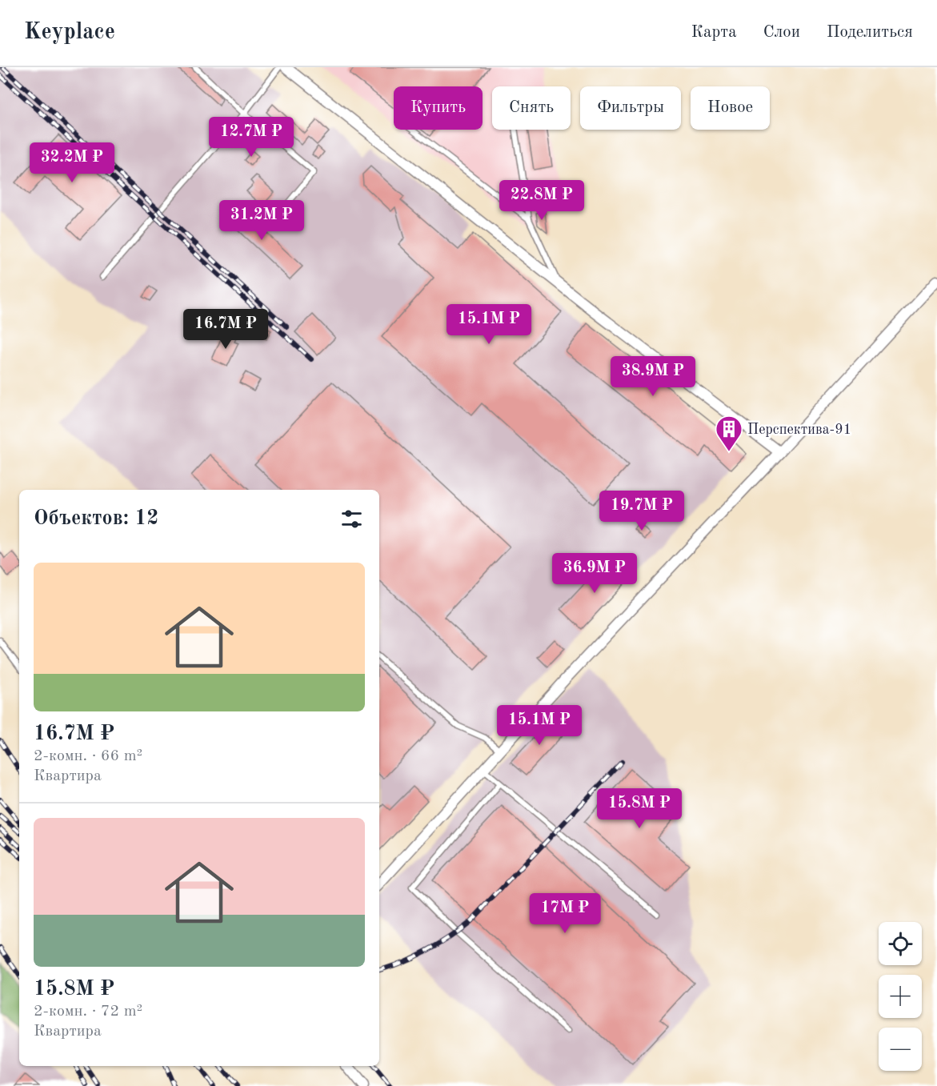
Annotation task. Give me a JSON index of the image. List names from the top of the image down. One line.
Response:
{"places":{"building":["Перспектива-91"]},"page":{"header":"Keyplace","nav":["Карта","Слои","Поделиться"],"chip":["Купить","Снять","Фильтры","Новое"],"price":["12.7M ₽","32.2M ₽","22.8M ₽","31.2M ₽","15.1M ₽","16.7M ₽","38.9M ₽","19.7M ₽","36.9M ₽","15.1M ₽","15.8M ₽","17M ₽"],"heading":"Объектов: 12","list":[{"name":"16.7M ₽","note":"2-комн. · 66 m² · Квартира"},{"name":"15.8M ₽","note":"2-комн. · 72 m² · Квартира"}],"map_buttons":["+","−"]}}
